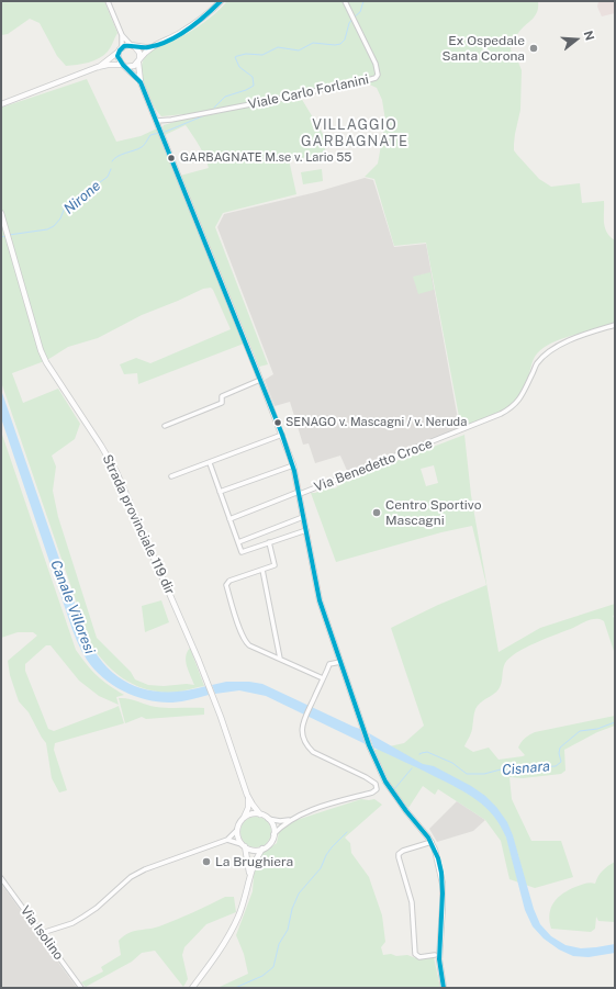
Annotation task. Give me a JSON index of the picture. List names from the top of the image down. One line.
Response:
{"streets":{"street":["Viale Carlo Forlanini","Via Benedetto Croce","Strada provinciale 119 dir","Via Isolino"]},"districts":["VILLAGGIO GARBAGNATE"],"water":["Nirone","Canale Villoresi","Cisnara"],"places":["Ex Ospedale Santa Corona","GARBAGNATE M.se v. Lario 55","SENAGO v. Mascagni / v. Neruda","Centro Sportivo Mascagni","La Brughiera"],"north":"right"}
